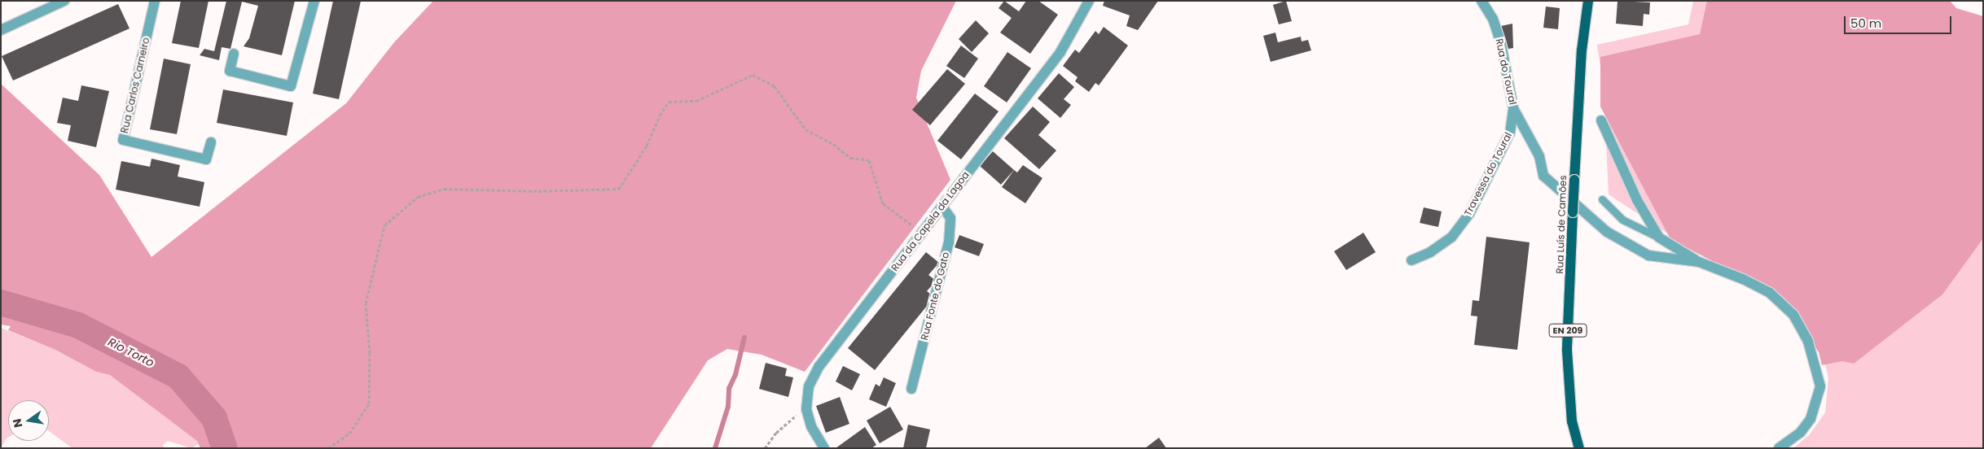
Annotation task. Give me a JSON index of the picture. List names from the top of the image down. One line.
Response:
{"streets":{"main road":["Rua Luís de Camões","EN 209"],"street":["Rua do Toural","Rua Carlos Carneiro","Travessa do Toural","Rua da Capela da Lagoa","Rua Fonte do Gato"]},"crossings":[["Rua do Toural","Travessa do Toural"],["Rua da Capela da Lagoa","Rua Fonte do Gato"]],"water":["Rio Torto"],"scale_bar":"50 m","north":"left"}
